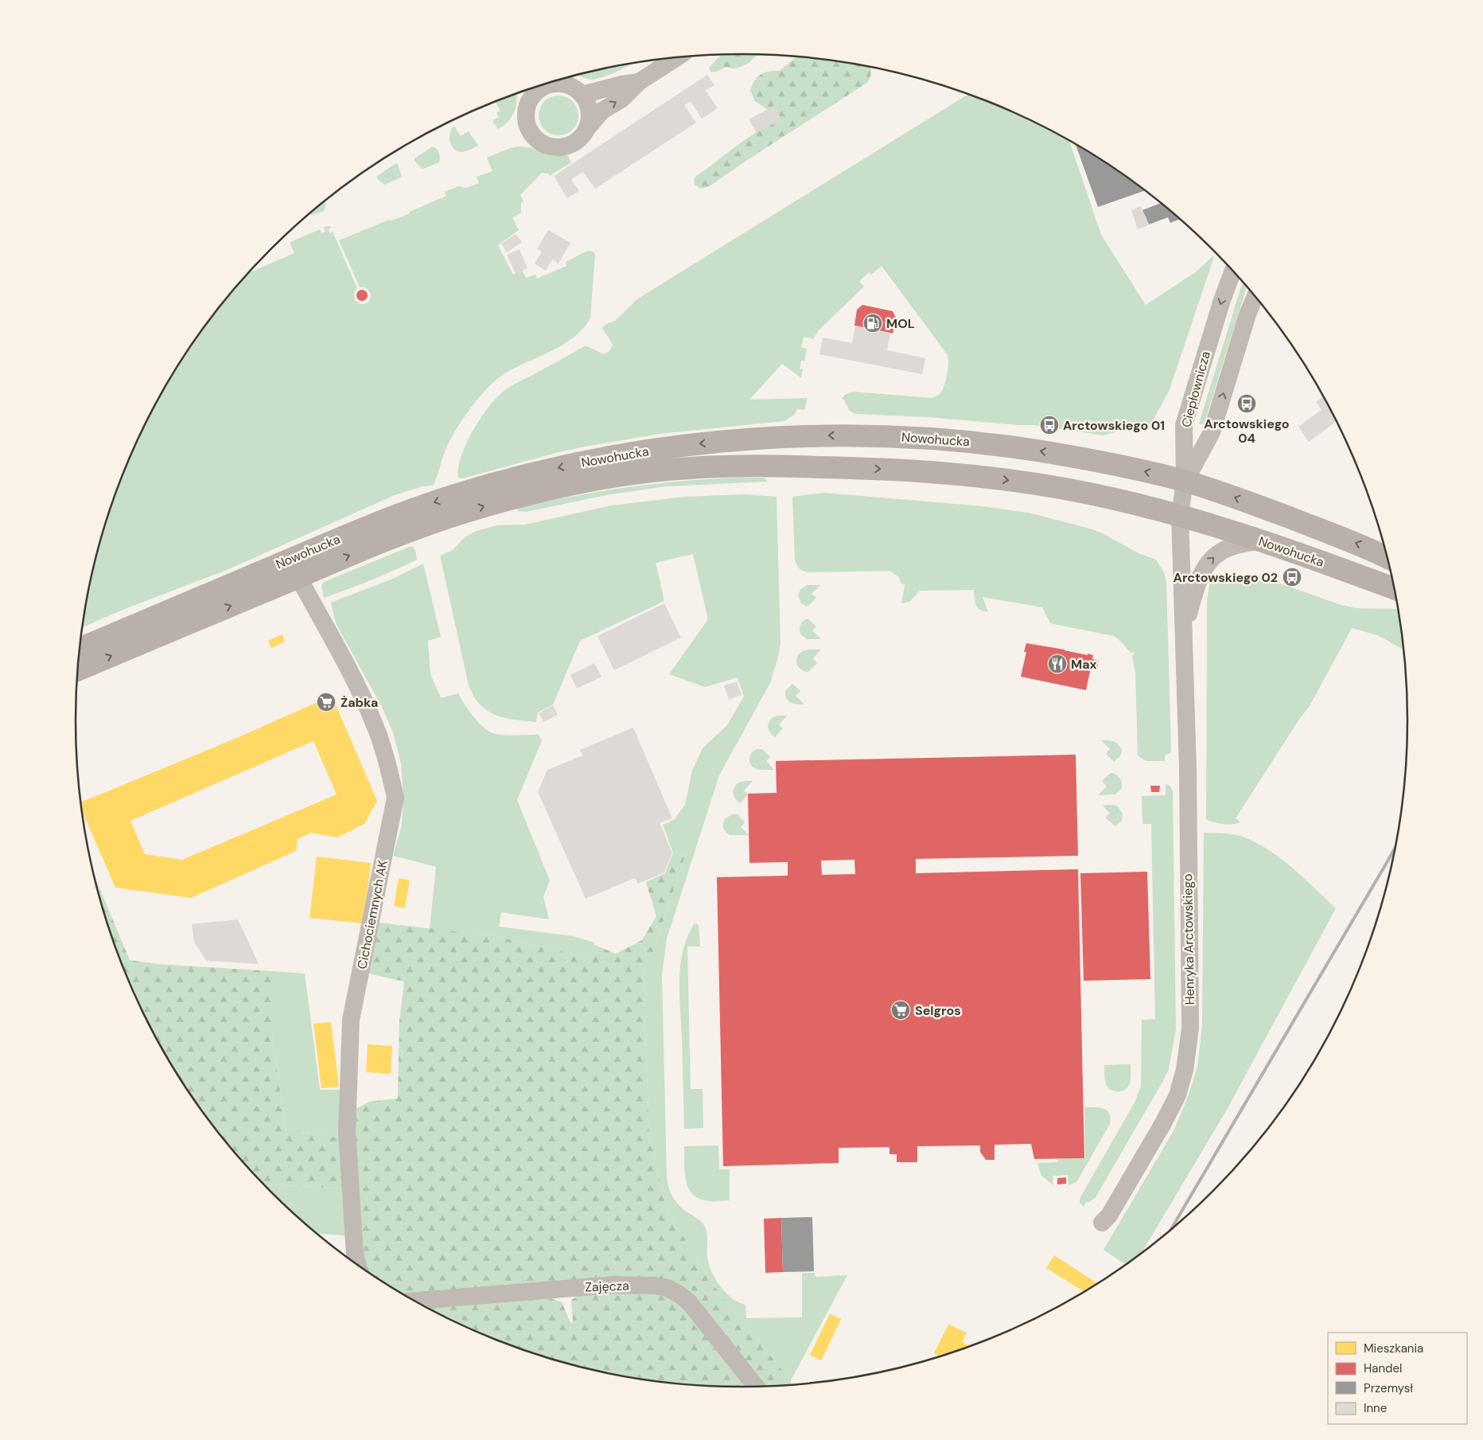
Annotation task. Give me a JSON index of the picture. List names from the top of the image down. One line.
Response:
{"streets":{"main road":["Nowohucka"],"street":["Ciepłownicza","Cichociemnych AK","Henryka Arctowskiego","Zajęcza"]},"crossings":[["Ciepłownicza","Nowohucka"],["Nowohucka","Cichociemnych AK"],["Nowohucka","Henryka Arctowskiego"]],"places":{"fuel station":["MOL"],"bus stop":["Arctowskiego 04","Arctowskiego 01","Arctowskiego 02"],"restaurant":["Max"],"supermarket":["Żabka","Selgros"]},"legend":["Mieszkania","Handel","Przemysł","Inne"]}
